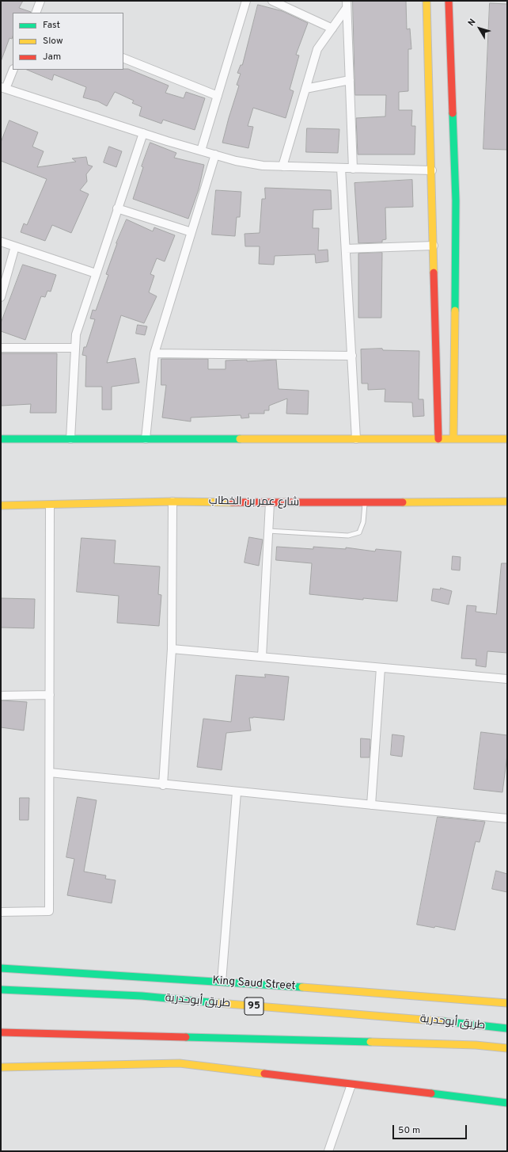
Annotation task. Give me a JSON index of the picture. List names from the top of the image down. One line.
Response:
{"streets":{"main road":["شارع عمر بن الخطاب","King Saud Street","طريق أبوحدرية","95"]},"legend":["Fast","Slow","Jam"],"scale_bar":"50 m","north":"top left"}
